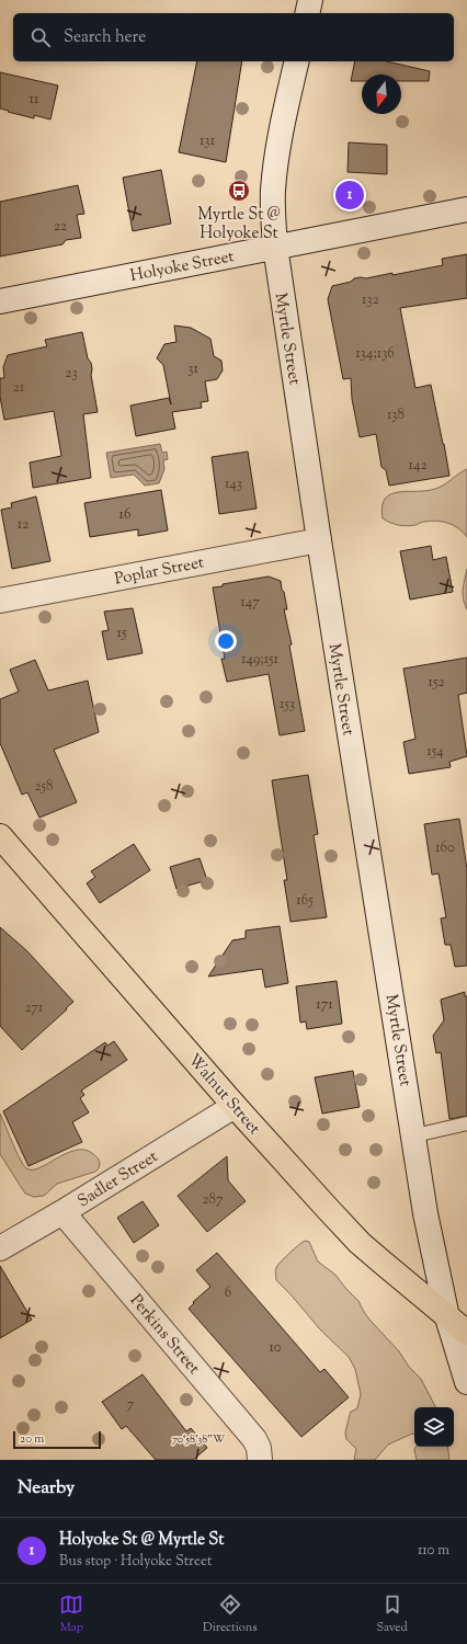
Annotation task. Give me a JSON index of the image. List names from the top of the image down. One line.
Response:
{"streets":{"main road":["Holyoke Street","Myrtle Street","Poplar Street","Walnut Street","Sadler Street","Perkins Street"]},"crossings":[["Holyoke Street","Myrtle Street"],["Myrtle Street","Poplar Street"],["Myrtle Street","Walnut Street"],["Walnut Street","Sadler Street"],["Sadler Street","Perkins Street"]],"places":{"bus stop":["Myrtle St @ Holyoke St"]},"house_numbers":["11","131","22","132","134;136","31","23","21","138","142","143","16","12","147","15","149;151","152","153","154","258","160","165","171","271","287","6","10","7"],"scale_bar":"20 m","north":"bottom","page":{"search":"Search here","pins":"1","scale":"20 m","heading":"Nearby","list":[{"mark":"1","name":"Holyoke St @ Myrtle St","note":"Bus stop · Holyoke Street","value":"110 m"}],"nav":["Map","Directions","Saved"]},"coordinates":["70°58'38\"W"]}
